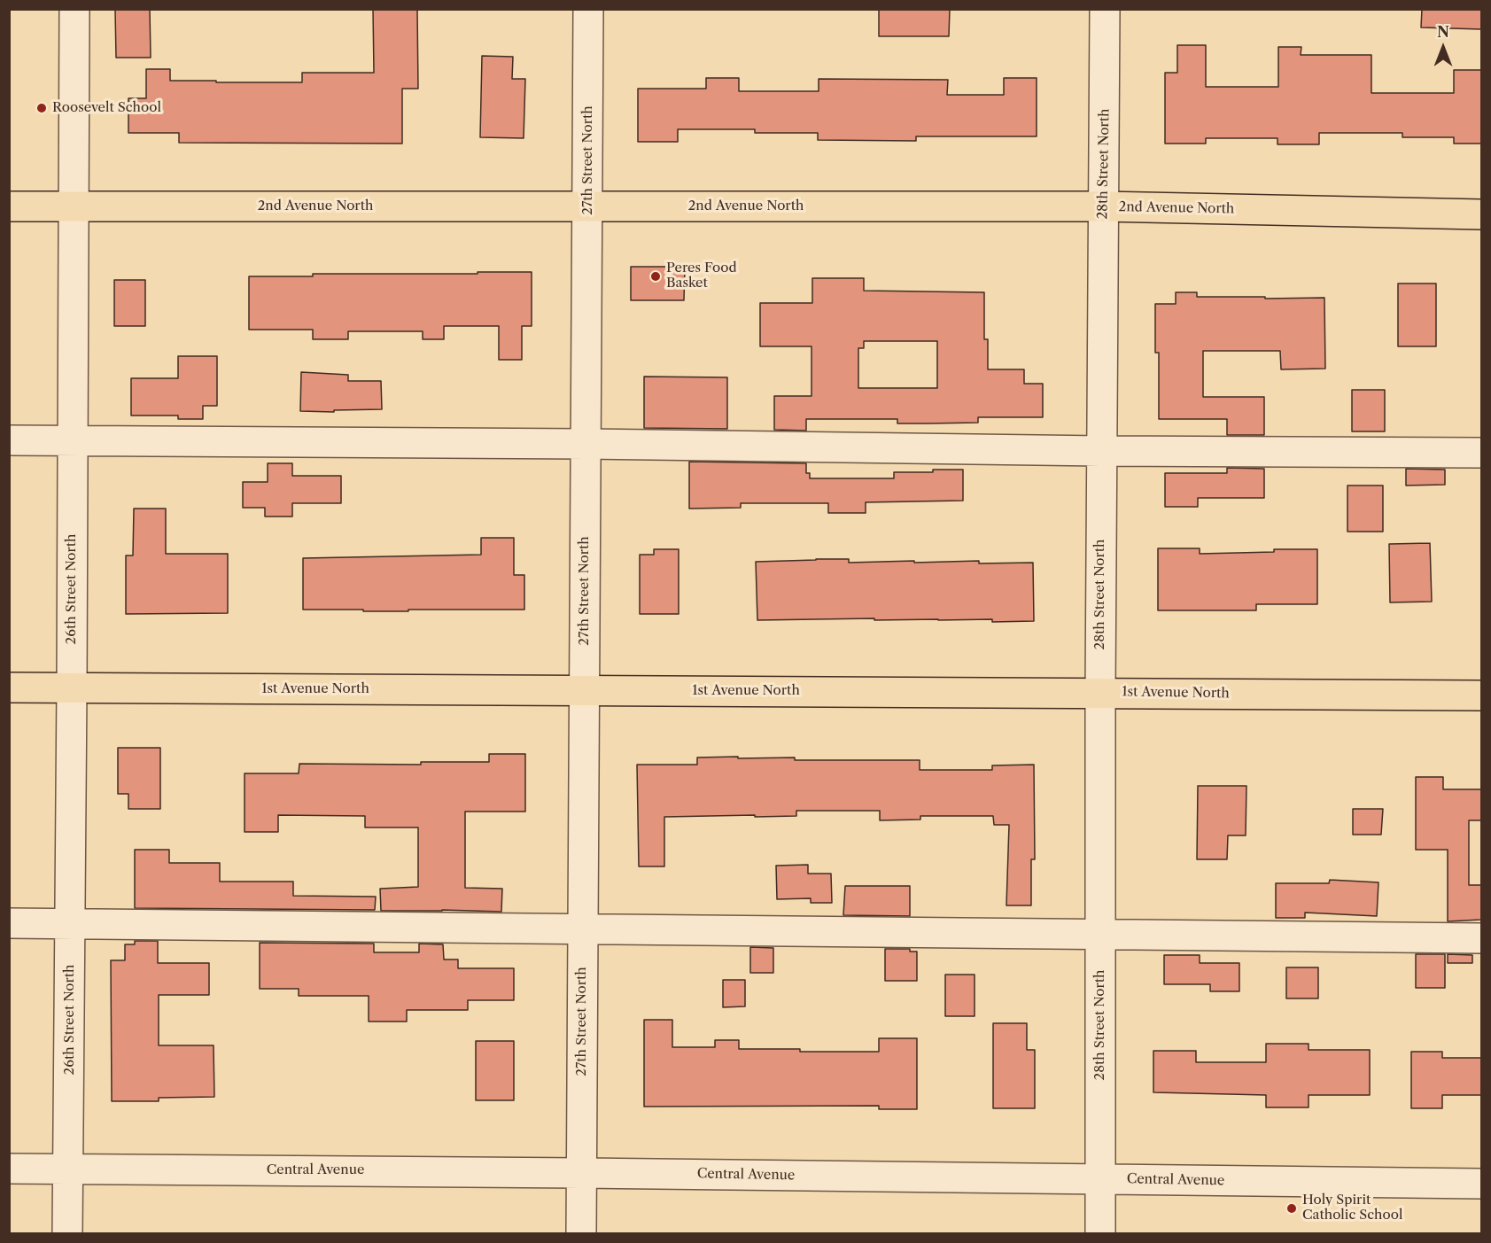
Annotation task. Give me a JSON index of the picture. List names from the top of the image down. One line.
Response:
{"streets":{"main road":["2nd Avenue North","1st Avenue North"],"street":["27th Street North","28th Street North","26th Street North","Central Avenue"]},"crossings":[["27th Street North","2nd Avenue North"],["27th Street North","1st Avenue North"],["27th Street North","Central Avenue"],["28th Street North","2nd Avenue North"],["28th Street North","1st Avenue North"],["28th Street North","Central Avenue"],["2nd Avenue North","26th Street North"],["26th Street North","1st Avenue North"],["26th Street North","Central Avenue"]],"places":["Roosevelt School","Peres Food Basket","Holy Spirit Catholic School"],"north":"top"}
